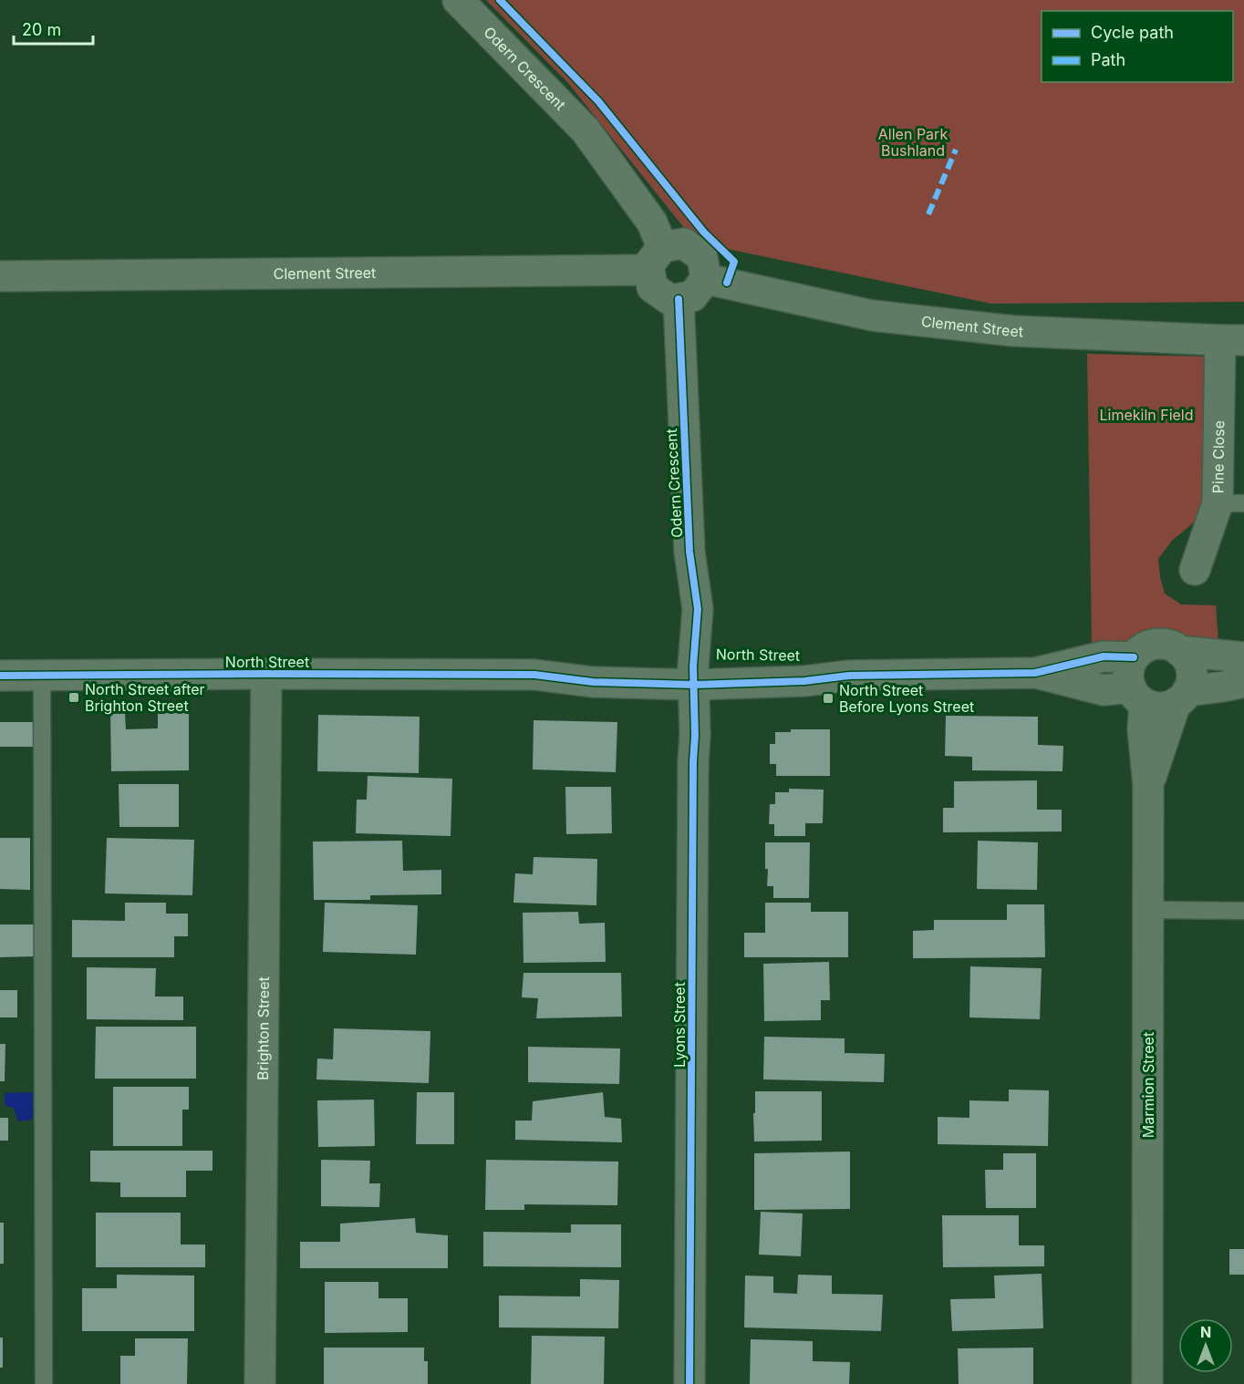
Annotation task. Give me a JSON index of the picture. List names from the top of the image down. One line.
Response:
{"streets":{"street":["Odern Crescent","Clement Street","Pine Close","North Street","Lyons Street","Brighton Street","Marmion Street"]},"crossings":[["Odern Crescent","Clement Street"],["Odern Crescent","North Street"],["Odern Crescent","Lyons Street"],["Clement Street","Pine Close"],["North Street","Lyons Street"],["North Street","Brighton Street"],["North Street","Marmion Street"]],"parks":["Allen Park Bushland","Limekiln Field"],"places":{"transit":["North Street after Brighton Street","North Street Before Lyons Street"]},"legend":["Cycle path","Path"],"scale_bar":"20 m","north":"top"}
